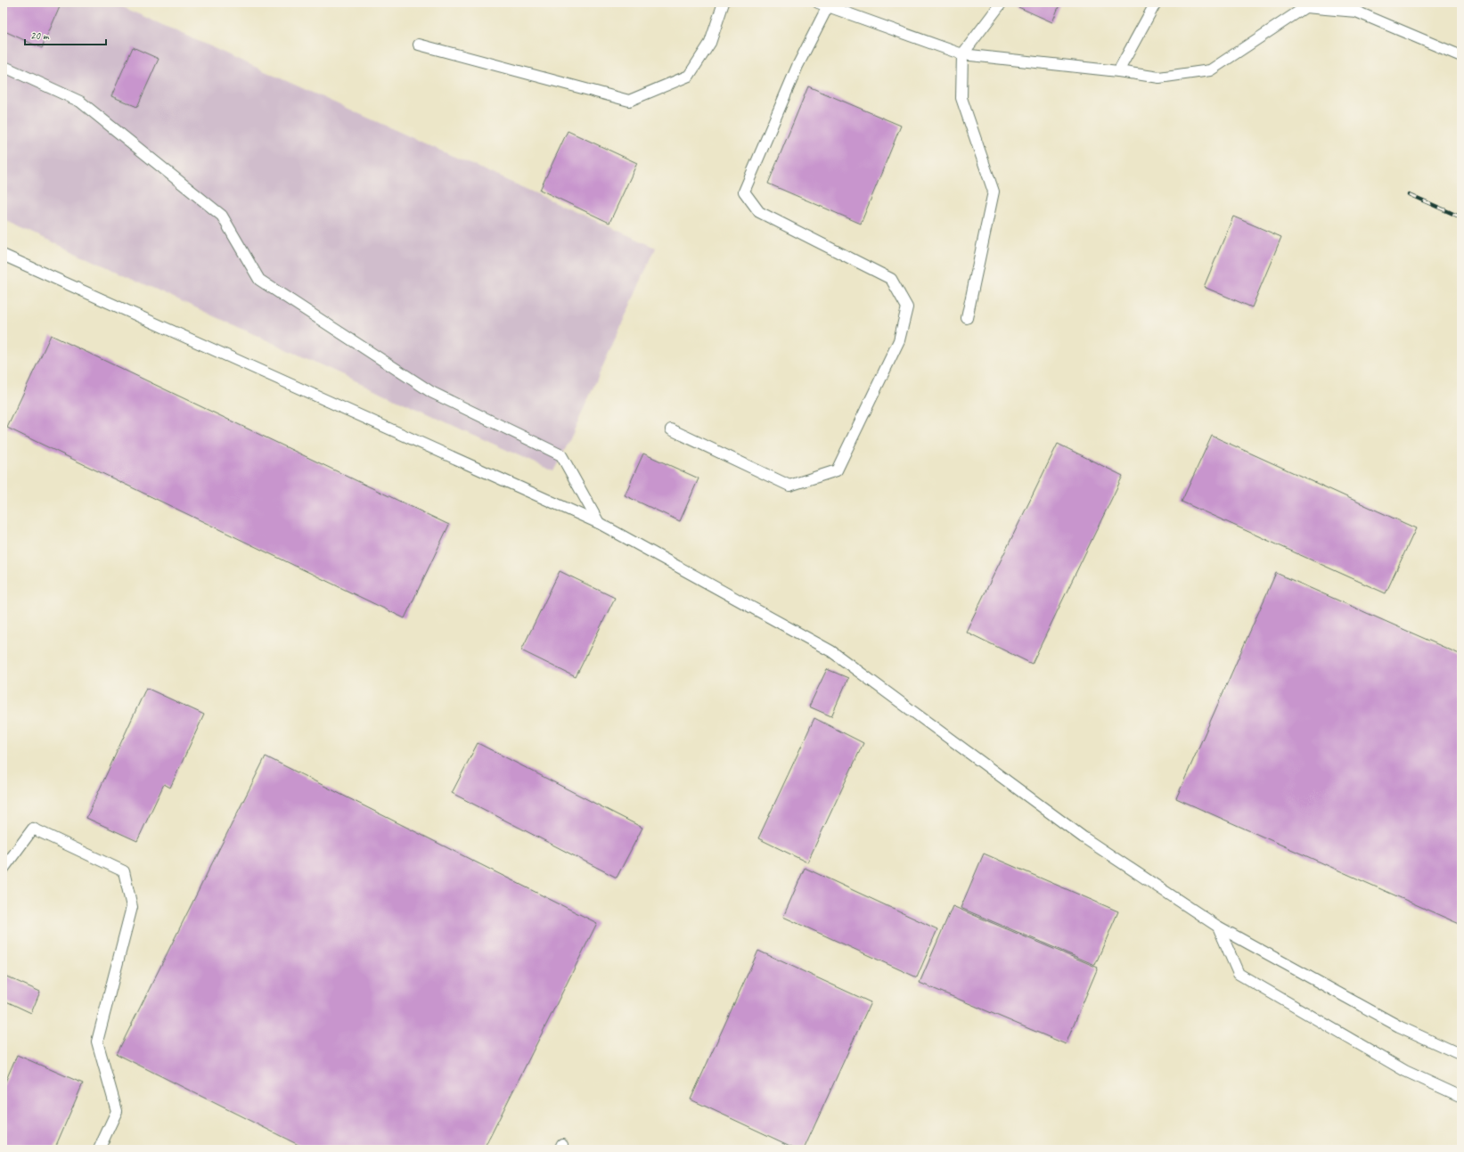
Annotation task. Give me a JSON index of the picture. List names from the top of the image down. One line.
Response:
{"scale_bar":"20 m"}
